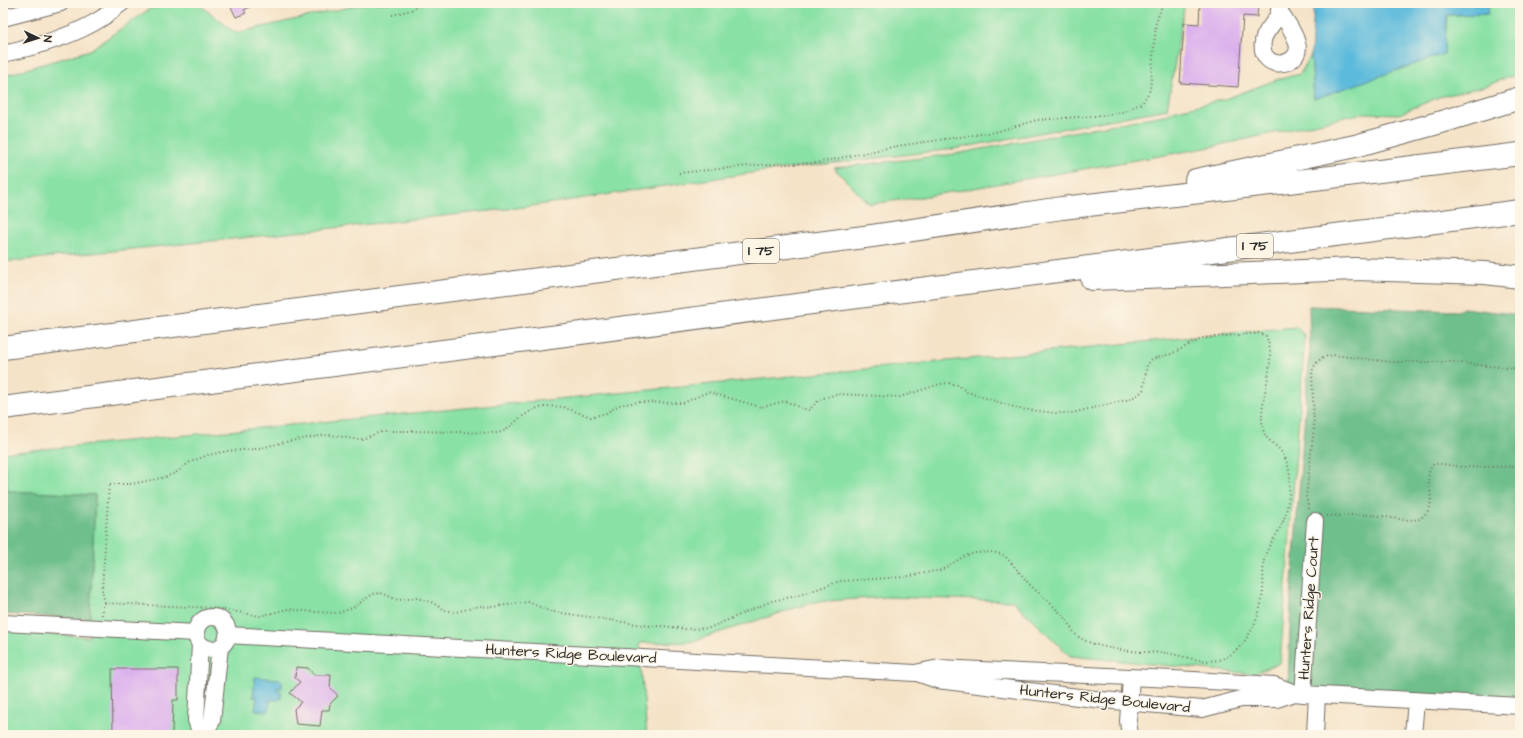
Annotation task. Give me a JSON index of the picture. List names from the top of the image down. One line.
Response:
{"streets":{"highway":["I 75"],"street":["Hunters Ridge Court","Hunters Ridge Boulevard"]},"crossings":[["Hunters Ridge Court","Hunters Ridge Boulevard"]],"north":"right"}
